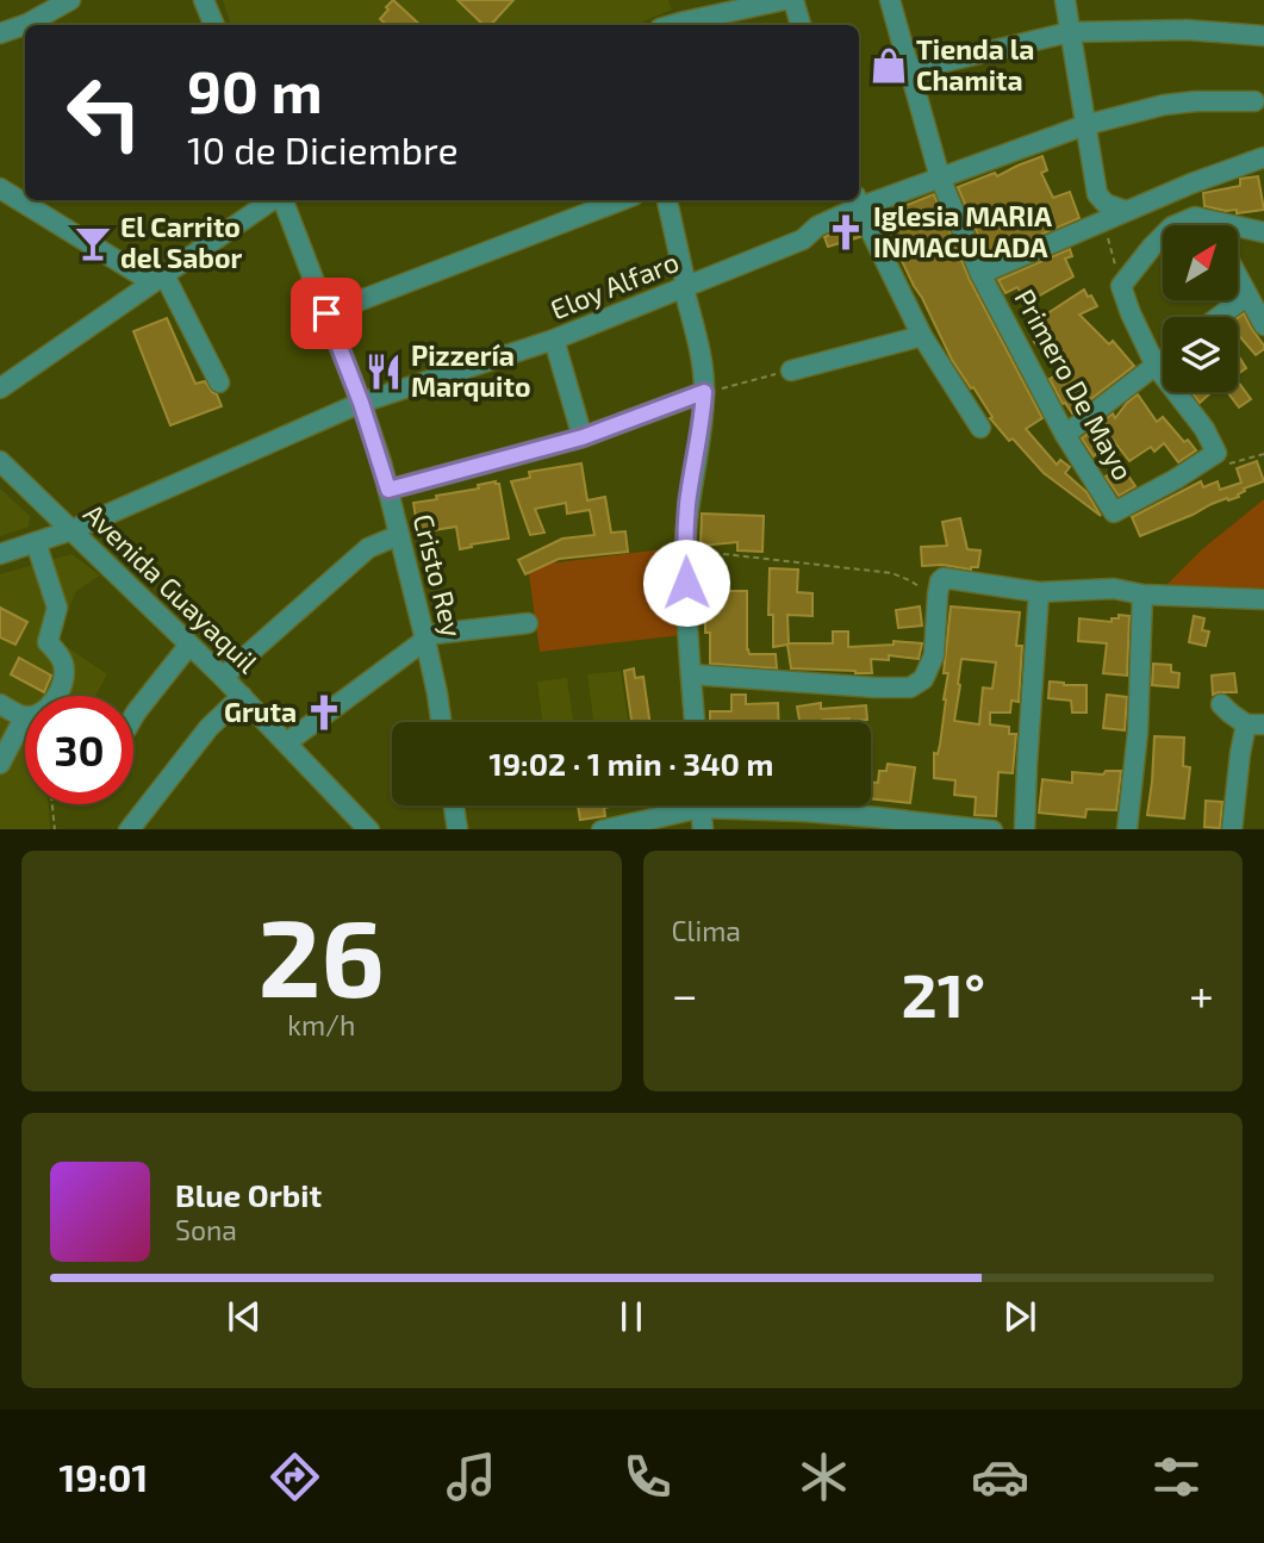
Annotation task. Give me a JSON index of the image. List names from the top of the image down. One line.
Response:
{"streets":{"street":["Eloy Alfaro","Primero De Mayo","Cristo Rey","Avenida Guayaquil"]},"crossings":[["Eloy Alfaro","Primero De Mayo"],["Eloy Alfaro","Cristo Rey"],["Eloy Alfaro","Avenida Guayaquil"]],"places":{"shop":["Tienda la Chamita"],"church":["Iglesia MARIA INMACULADA","Gruta"],"bar":["El Carrito del Sabor"],"restaurant":["Pizzería Marquito"]},"north":"top right","page":{"turn":["90 m","10 de Diciembre"],"limit":"30","trip":"19:02 · 1 min · 340 m","tile":[["26","km/h"],"Clima"],"heat":["−","21°","+"],"song":["Blue Orbit","Sona"],"tabs":"19:01"}}
